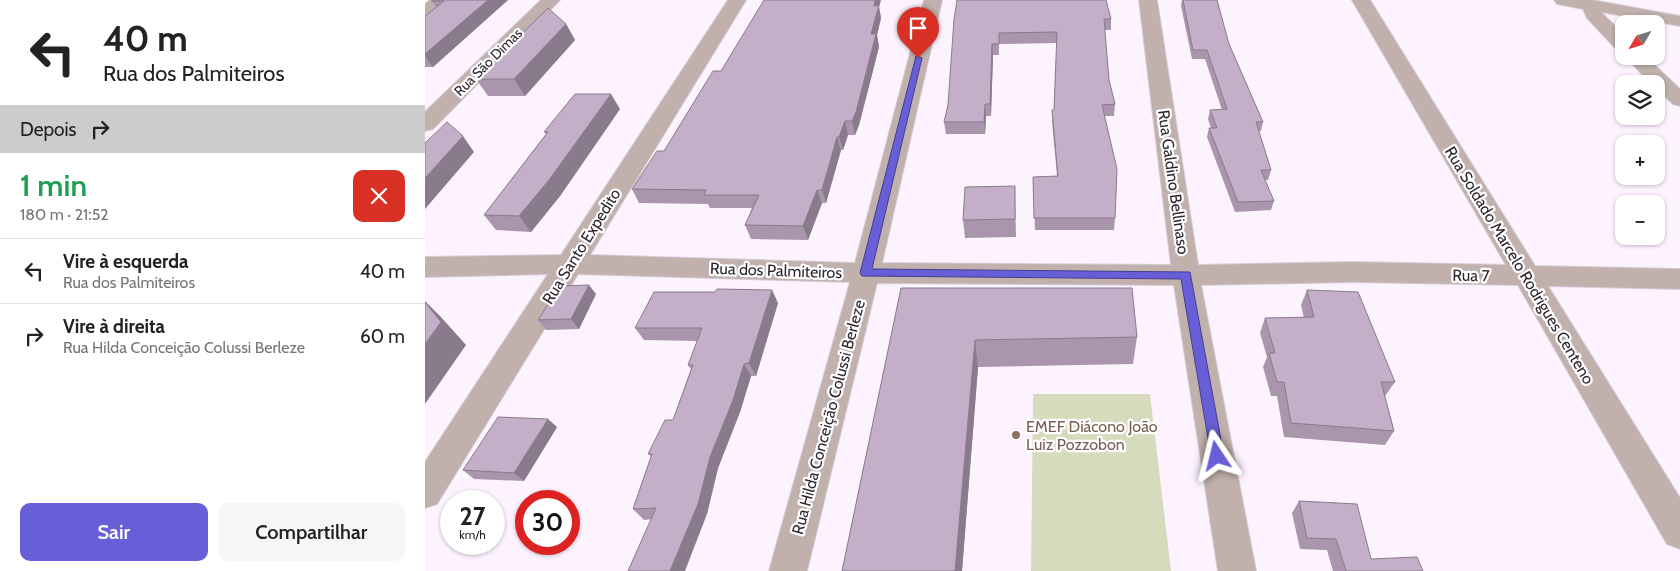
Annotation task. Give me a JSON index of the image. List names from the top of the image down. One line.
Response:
{"streets":{"street":["Rua São Dimas","Rua Galdino Bellinaso","Rua Santo Expedito","Rua Soldado Marcelo Rodrigues Centeno","Rua dos Palmiteiros","Rua 7","Rua Hilda Conceição Colussi Berleze"]},"crossings":[["Rua Galdino Bellinaso","Rua dos Palmiteiros"],["Rua Galdino Bellinaso","Rua 7"],["Rua Santo Expedito","Rua dos Palmiteiros"],["Rua Soldado Marcelo Rodrigues Centeno","Rua 7"],["Rua dos Palmiteiros","Rua 7"],["Rua dos Palmiteiros","Rua Hilda Conceição Colussi Berleze"]],"places":["EMEF Diácono João Luiz Pozzobon"],"north":"bottom left","page":{"turn":["40 m","Rua dos Palmiteiros"],"map_buttons":["+","−"],"then":"Depois","heading":["1 min","180 m · 21:52"],"list":[{"name":"Vire à esquerda","note":"Rua dos Palmiteiros","value":"40 m"},{"name":"Vire à direita","note":"Rua Hilda Conceição Colussi Berleze","value":"60 m"}],"speed":"27 km/h","limit":"30","buttons":["Sair","Compartilhar"]}}
